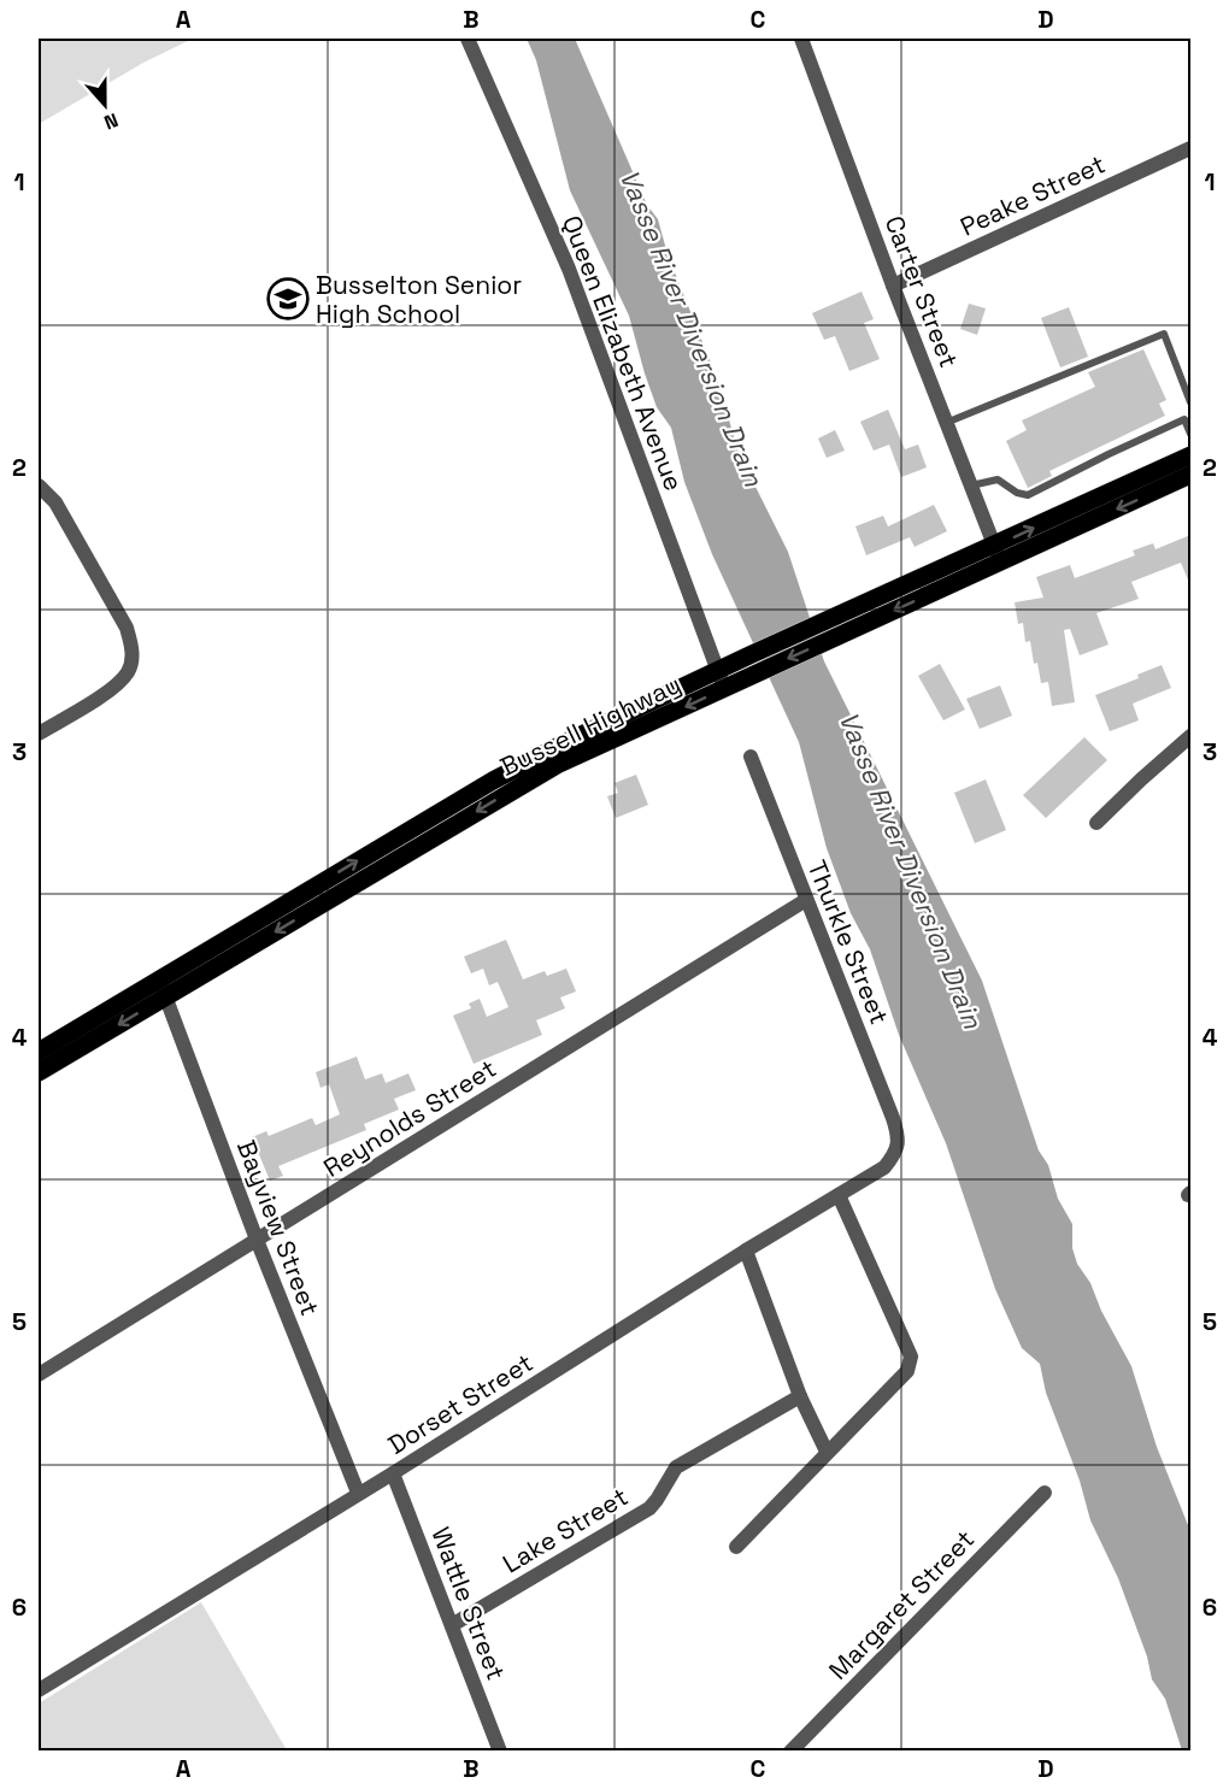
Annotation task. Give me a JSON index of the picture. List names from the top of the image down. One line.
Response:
{"streets":{"main road":["Bussell Highway"],"street":["Peake Street","Carter Street","Queen Elizabeth Avenue","Thurkle Street","Reynolds Street","Bayview Street","Dorset Street","Lake Street","Wattle Street","Margaret Street"]},"crossings":[["Peake Street","Carter Street"],["Carter Street","Bussell Highway"],["Queen Elizabeth Avenue","Bussell Highway"],["Bussell Highway","Bayview Street"],["Thurkle Street","Reynolds Street"],["Thurkle Street","Dorset Street"],["Reynolds Street","Bayview Street"],["Bayview Street","Dorset Street"],["Dorset Street","Wattle Street"],["Lake Street","Wattle Street"]],"water":["Vasse River Diversion Drain"],"places":{"school or university":["Busselton Senior High School"]},"north":"bottom","grid":{"columns":["A","B","C","D"],"rows":["1","2","3","4","5","6"]}}
